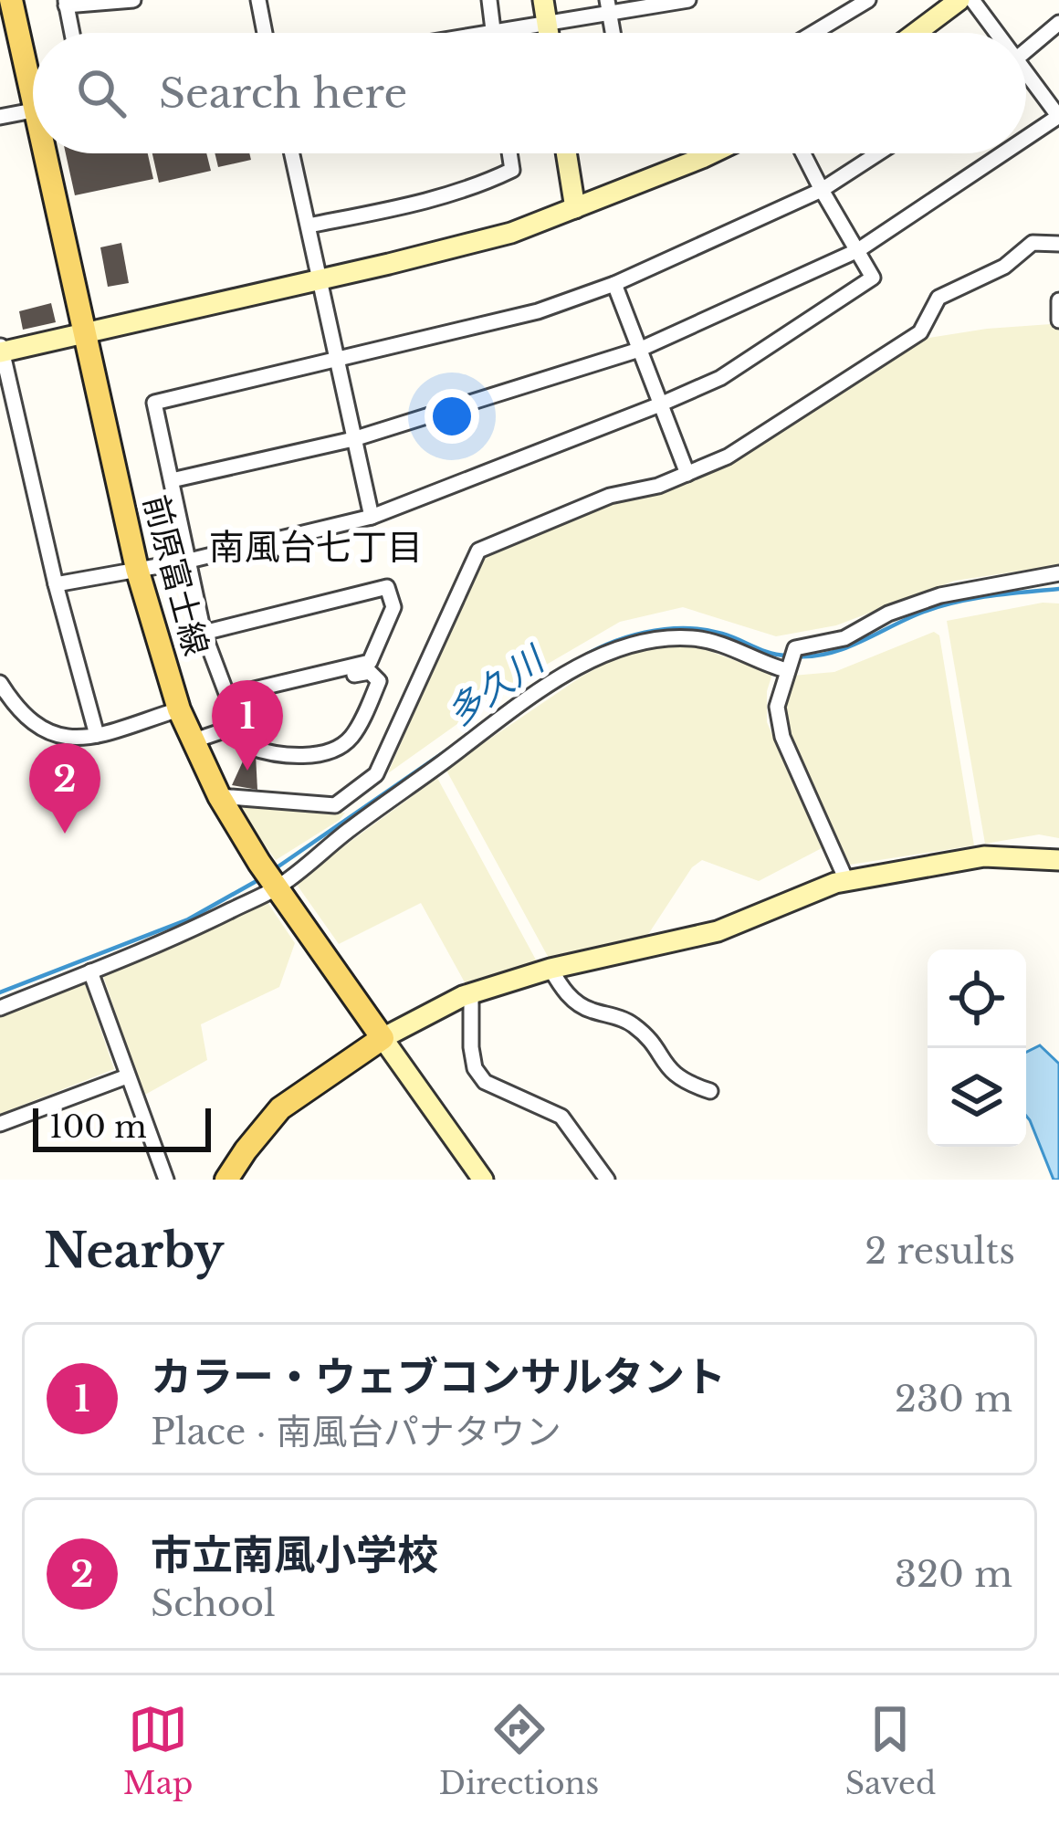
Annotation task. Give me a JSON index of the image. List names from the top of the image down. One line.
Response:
{"streets":{"main road":["前原富士線"]},"districts":["南風台七丁目"],"water":["多久川"],"scale_bar":"100 m","page":{"search":"Search here","pins":["1","2"],"scale":"100 m","heading":["Nearby","2 results"],"list":[{"mark":"1","name":"カラー・ウェブコンサルタント","note":"Place · 南風台パナタウン","value":"230 m"},{"mark":"2","name":"市立南風小学校","note":"School","value":"320 m"}],"nav":["Map","Directions","Saved"]}}
